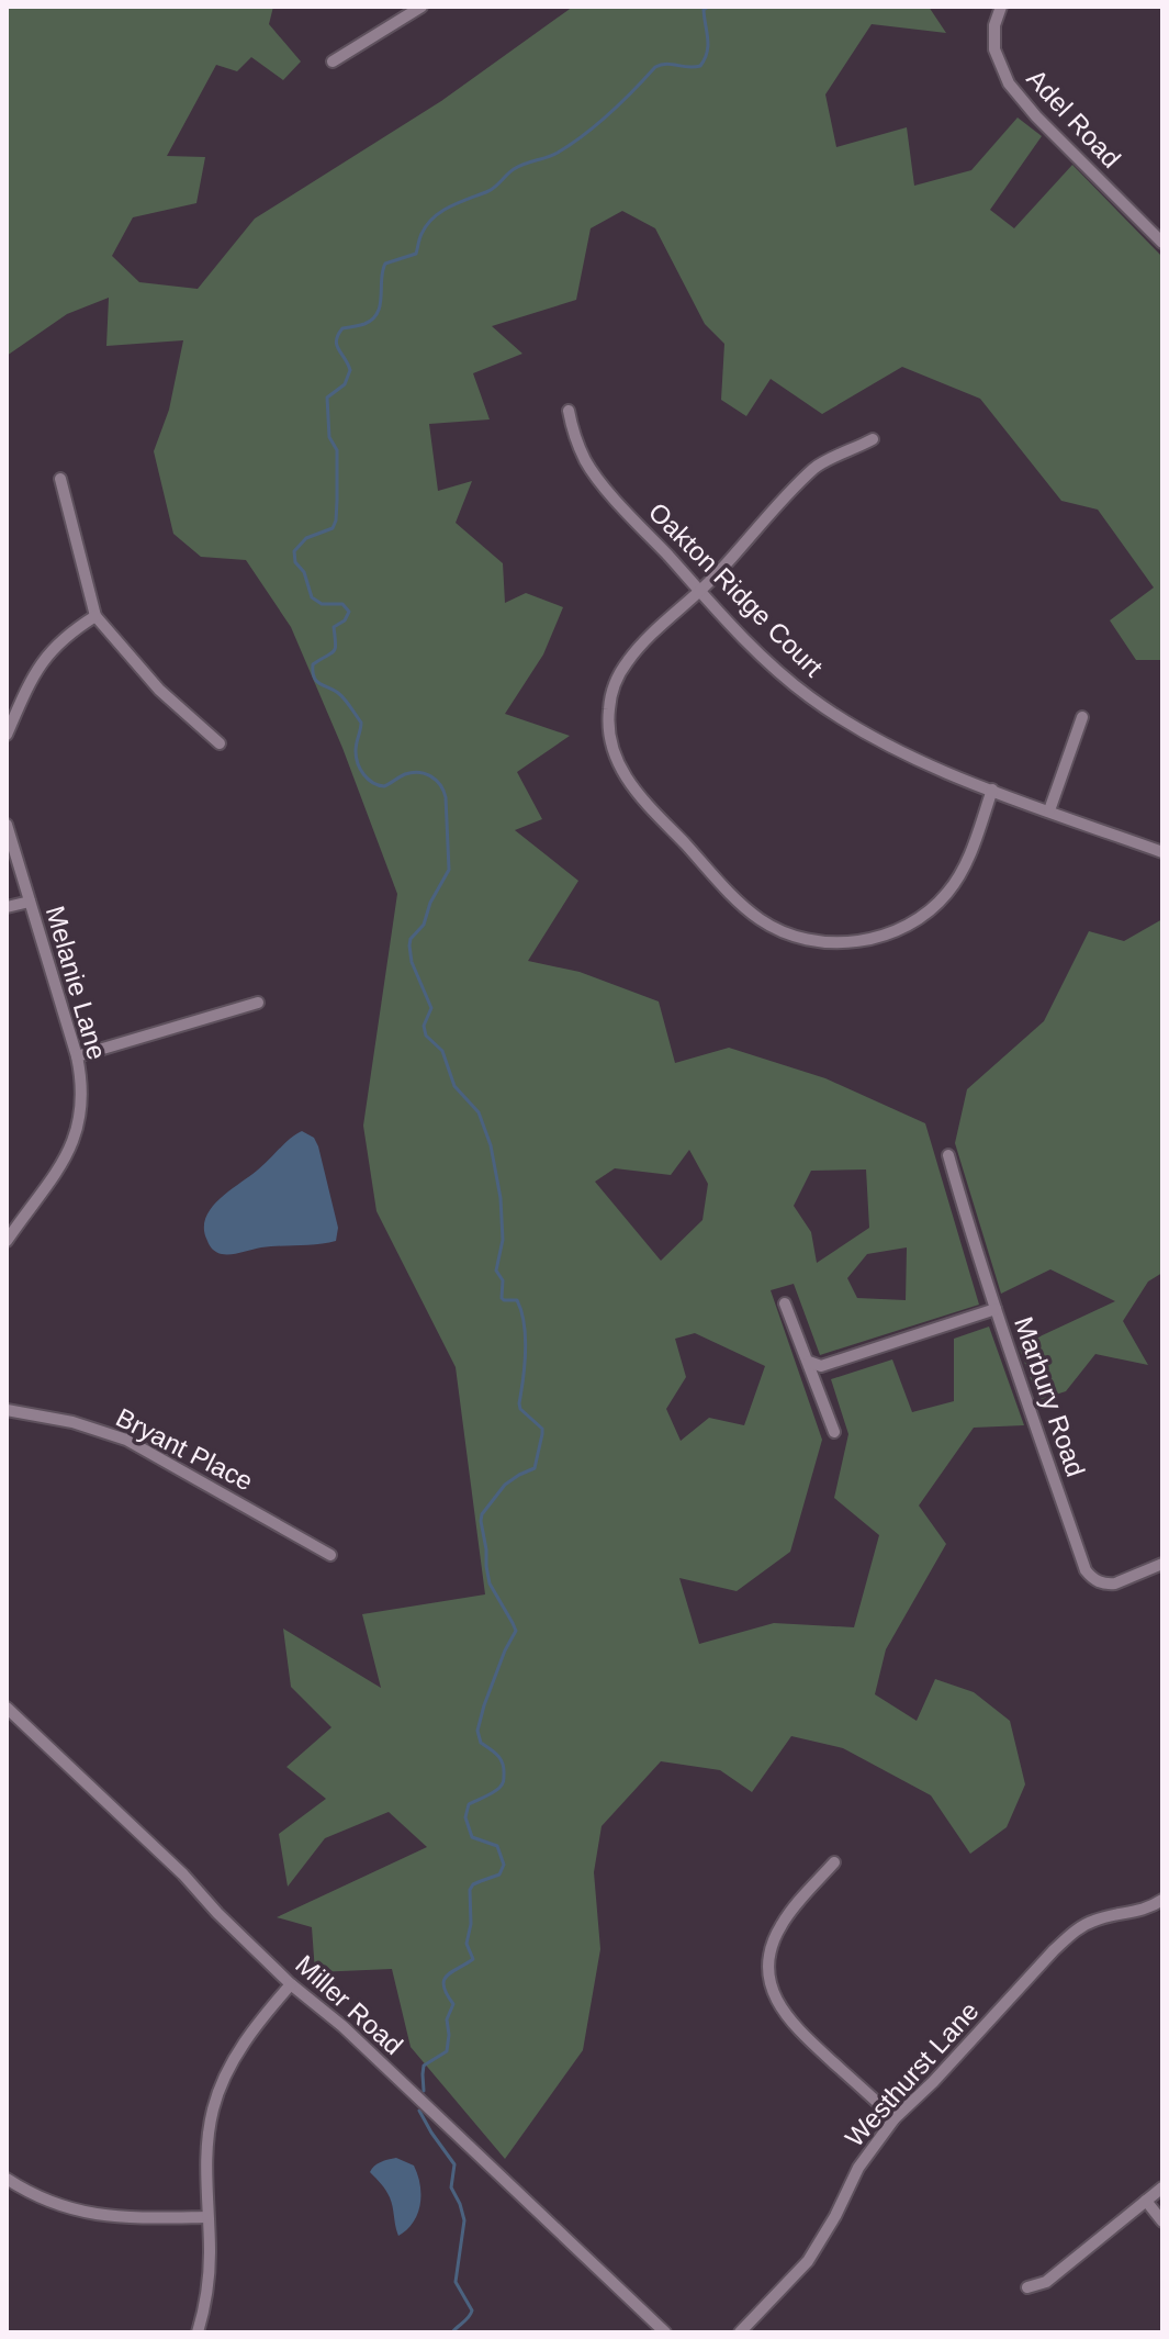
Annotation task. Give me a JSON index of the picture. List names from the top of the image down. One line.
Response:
{"streets":{"street":["Adel Road","Oakton Ridge Court","Melanie Lane","Marbury Road","Bryant Place","Miller Road","Westhurst Lane"]}}
